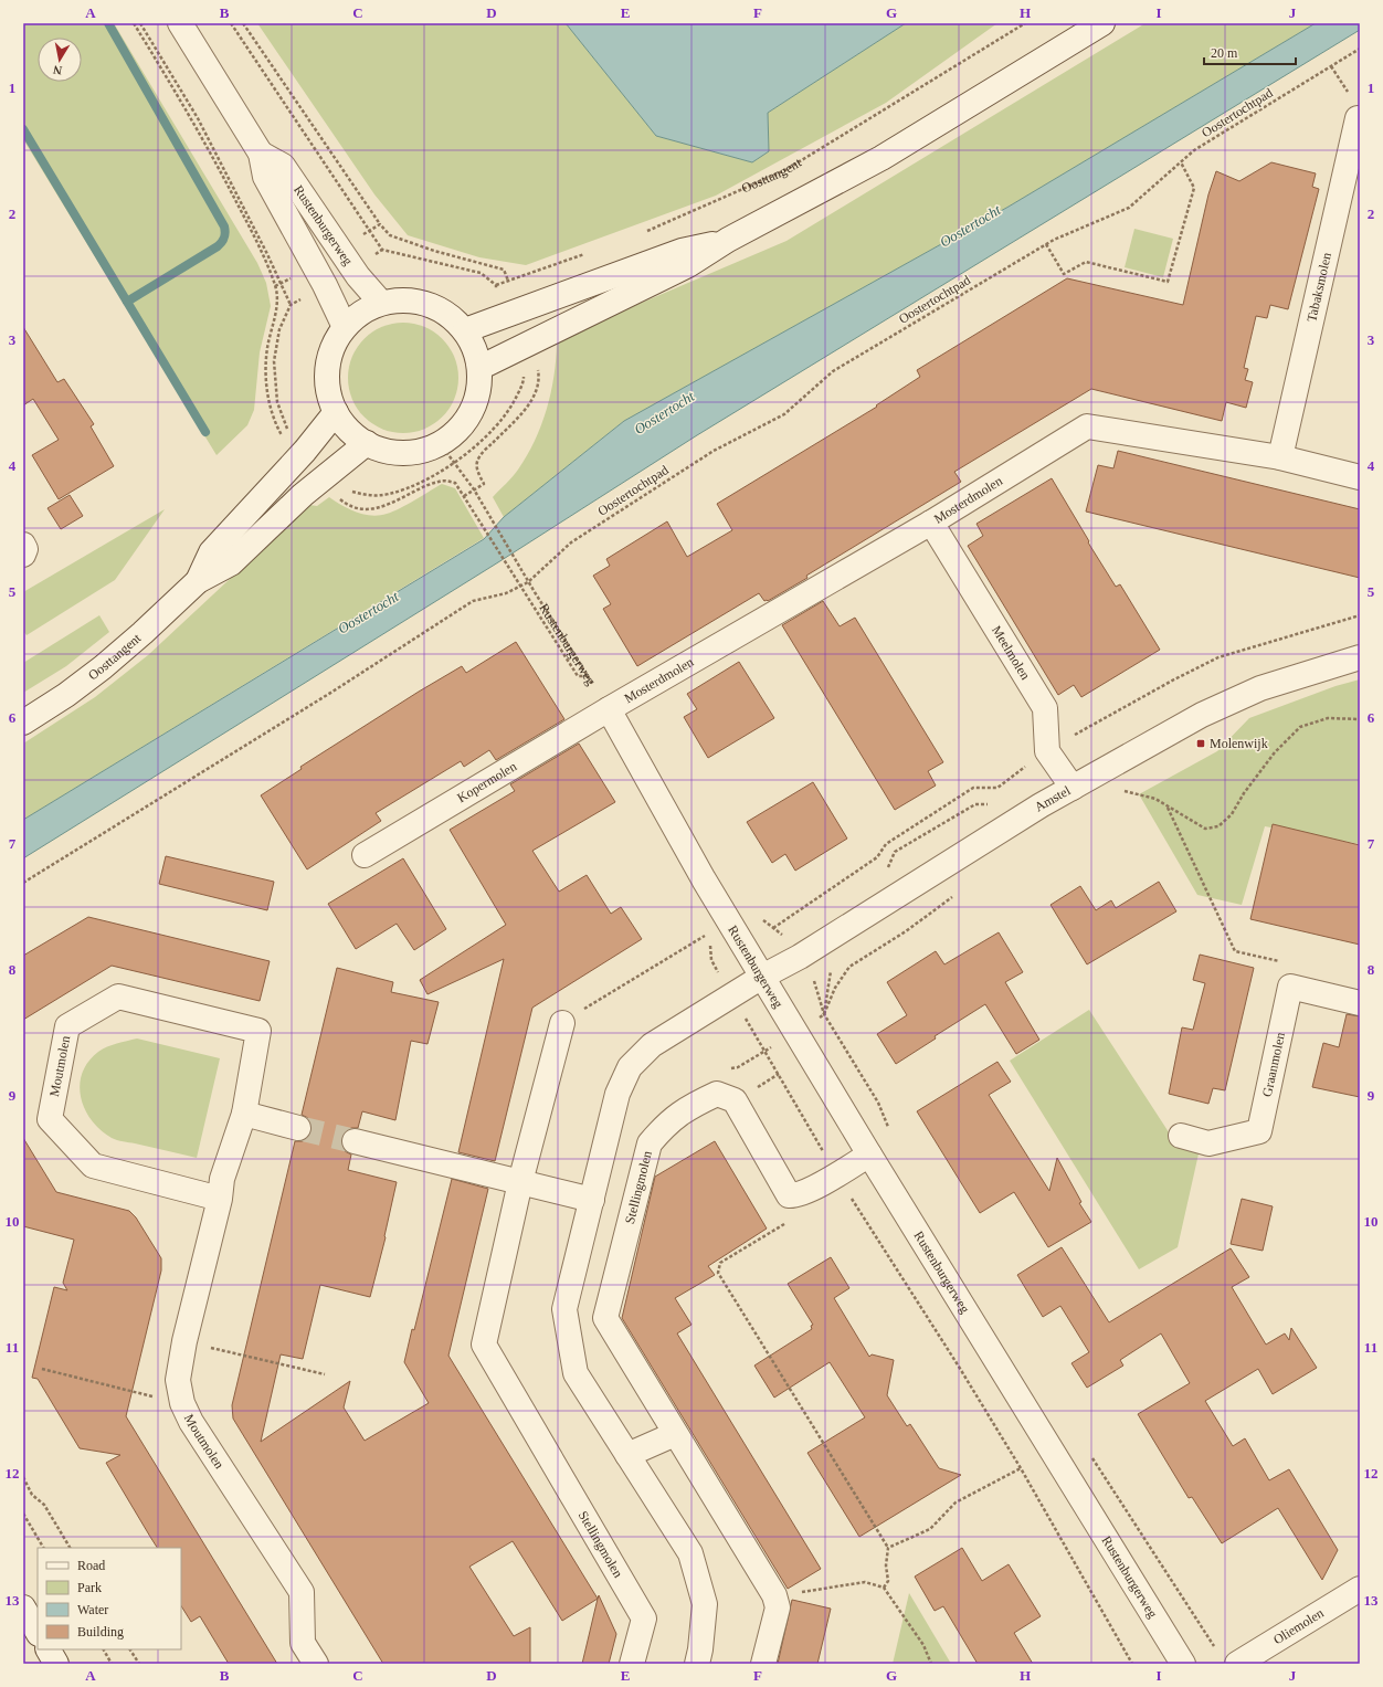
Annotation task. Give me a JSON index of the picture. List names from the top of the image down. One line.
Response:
{"streets":{"street":["Oosttangent","Rustenburgerweg","Tabaksmolen","Mosterdmolen","Meelmolen","Kopermolen","Amstel","Graanmolen","Moutmolen","Stellingmolen","Oliemolen"],"path":["Oostertochtpad"]},"crossings":[["Oostertochtpad","Rustenburgerweg"],["Oosttangent","Rustenburgerweg"],["Rustenburgerweg","Mosterdmolen"],["Rustenburgerweg","Kopermolen"],["Rustenburgerweg","Amstel"],["Rustenburgerweg","Stellingmolen"],["Tabaksmolen","Mosterdmolen"],["Mosterdmolen","Meelmolen"],["Mosterdmolen","Kopermolen"],["Meelmolen","Amstel"]],"water":["Oostertocht"],"places":{"transit":["Molenwijk"]},"legend":["Road","Park","Water","Building"],"scale_bar":"20 m","north":"bottom","grid":{"columns":["A","B","C","D","E","F","G","H","I","J"],"rows":["1","2","3","4","5","6","7","8","9","10","11","12","13"]}}
